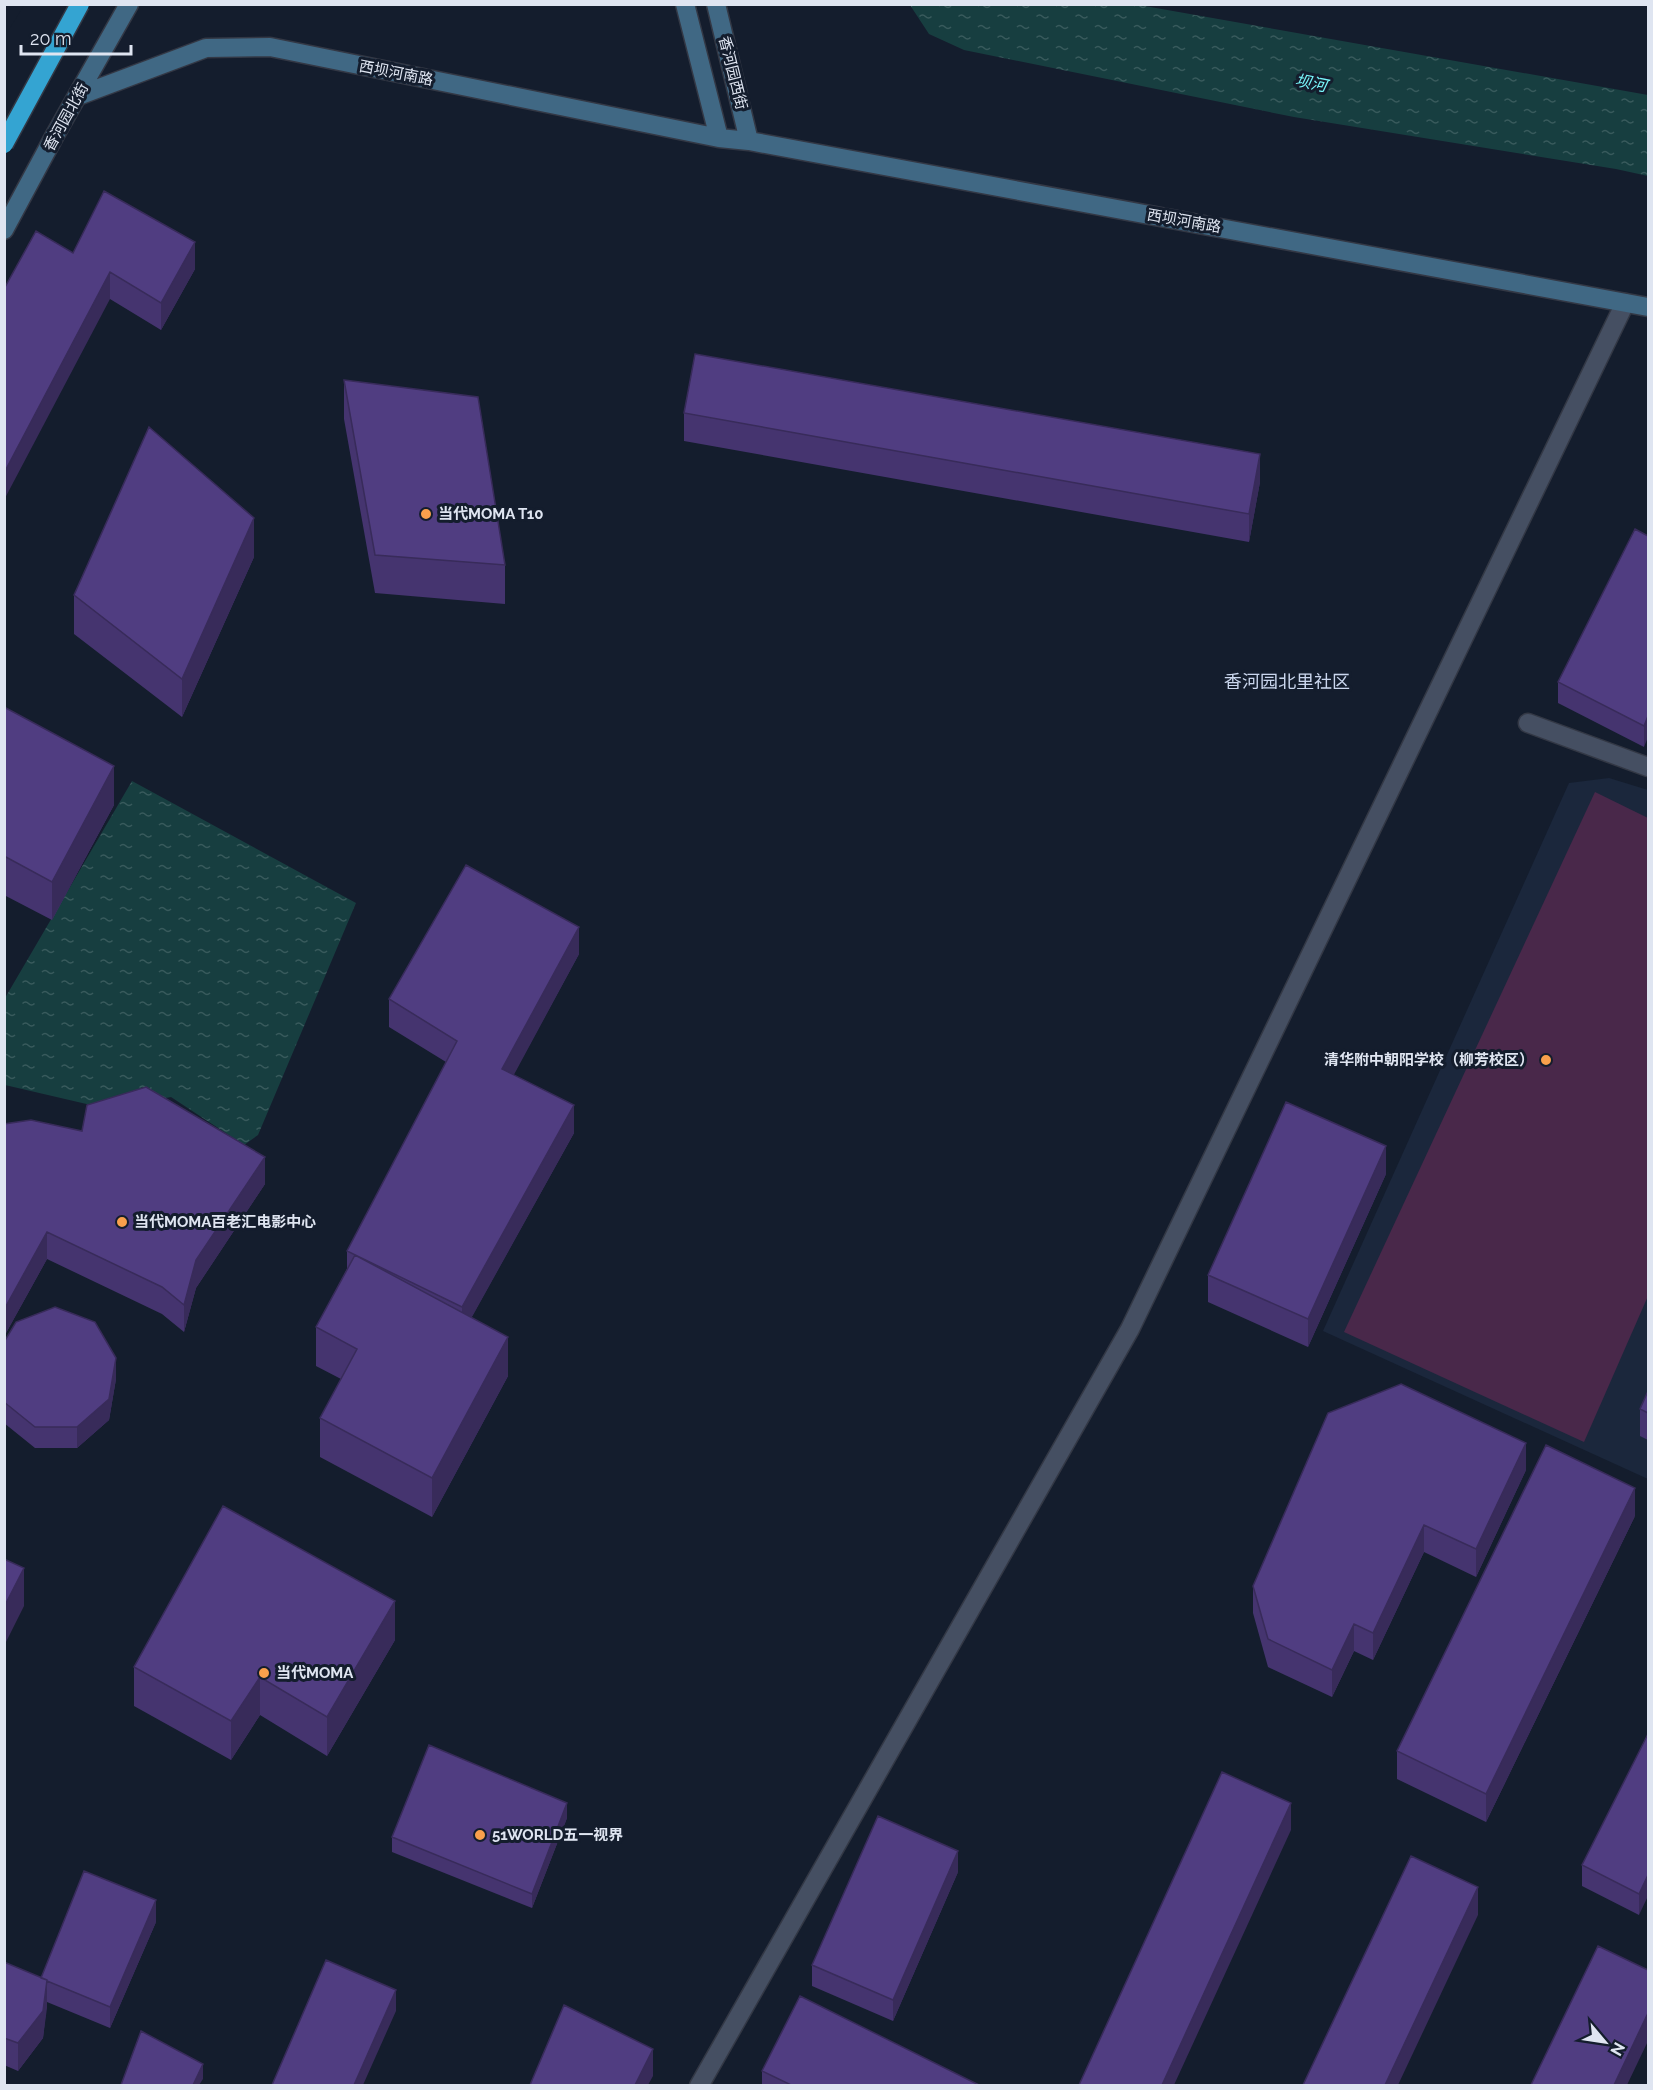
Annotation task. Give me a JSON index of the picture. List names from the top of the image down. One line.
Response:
{"streets":{"street":["西坝河南路","香河园西街","香河园北街"]},"crossings":[["西坝河南路","香河园西街"],["西坝河南路","香河园北街"]],"districts":["香河园北里社区"],"water":["坝河"],"places":["当代MOMA T10","清华附中朝阳学校（柳芳校区）","当代MOMA百老汇电影中心","当代MOMA","51WORLD五一视界"],"scale_bar":"20 m","north":"bottom right"}
